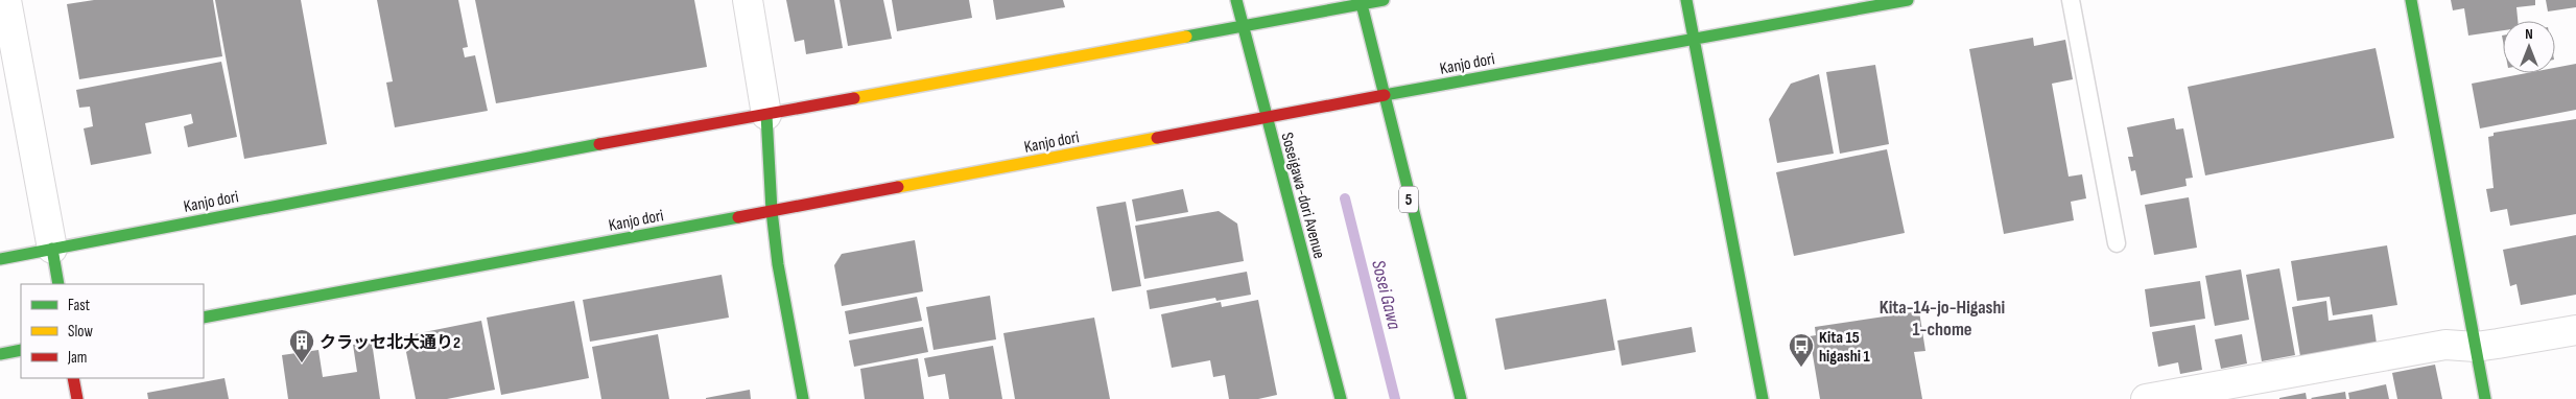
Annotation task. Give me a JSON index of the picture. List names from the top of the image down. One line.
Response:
{"streets":{"main road":["Kanjo dori","Soseigawa-dori Avenue","5"]},"crossings":[["Kanjo dori","Soseigawa-dori Avenue"],["Kanjo dori","5"]],"districts":["Kita-14-jo-Higashi 1-chome"],"water":["Sosei Gawa"],"places":{"building":["クラッセ北大通り2"],"bus stop":["Kita 15 higashi 1"]},"legend":["Fast","Slow","Jam"],"north":"top"}
